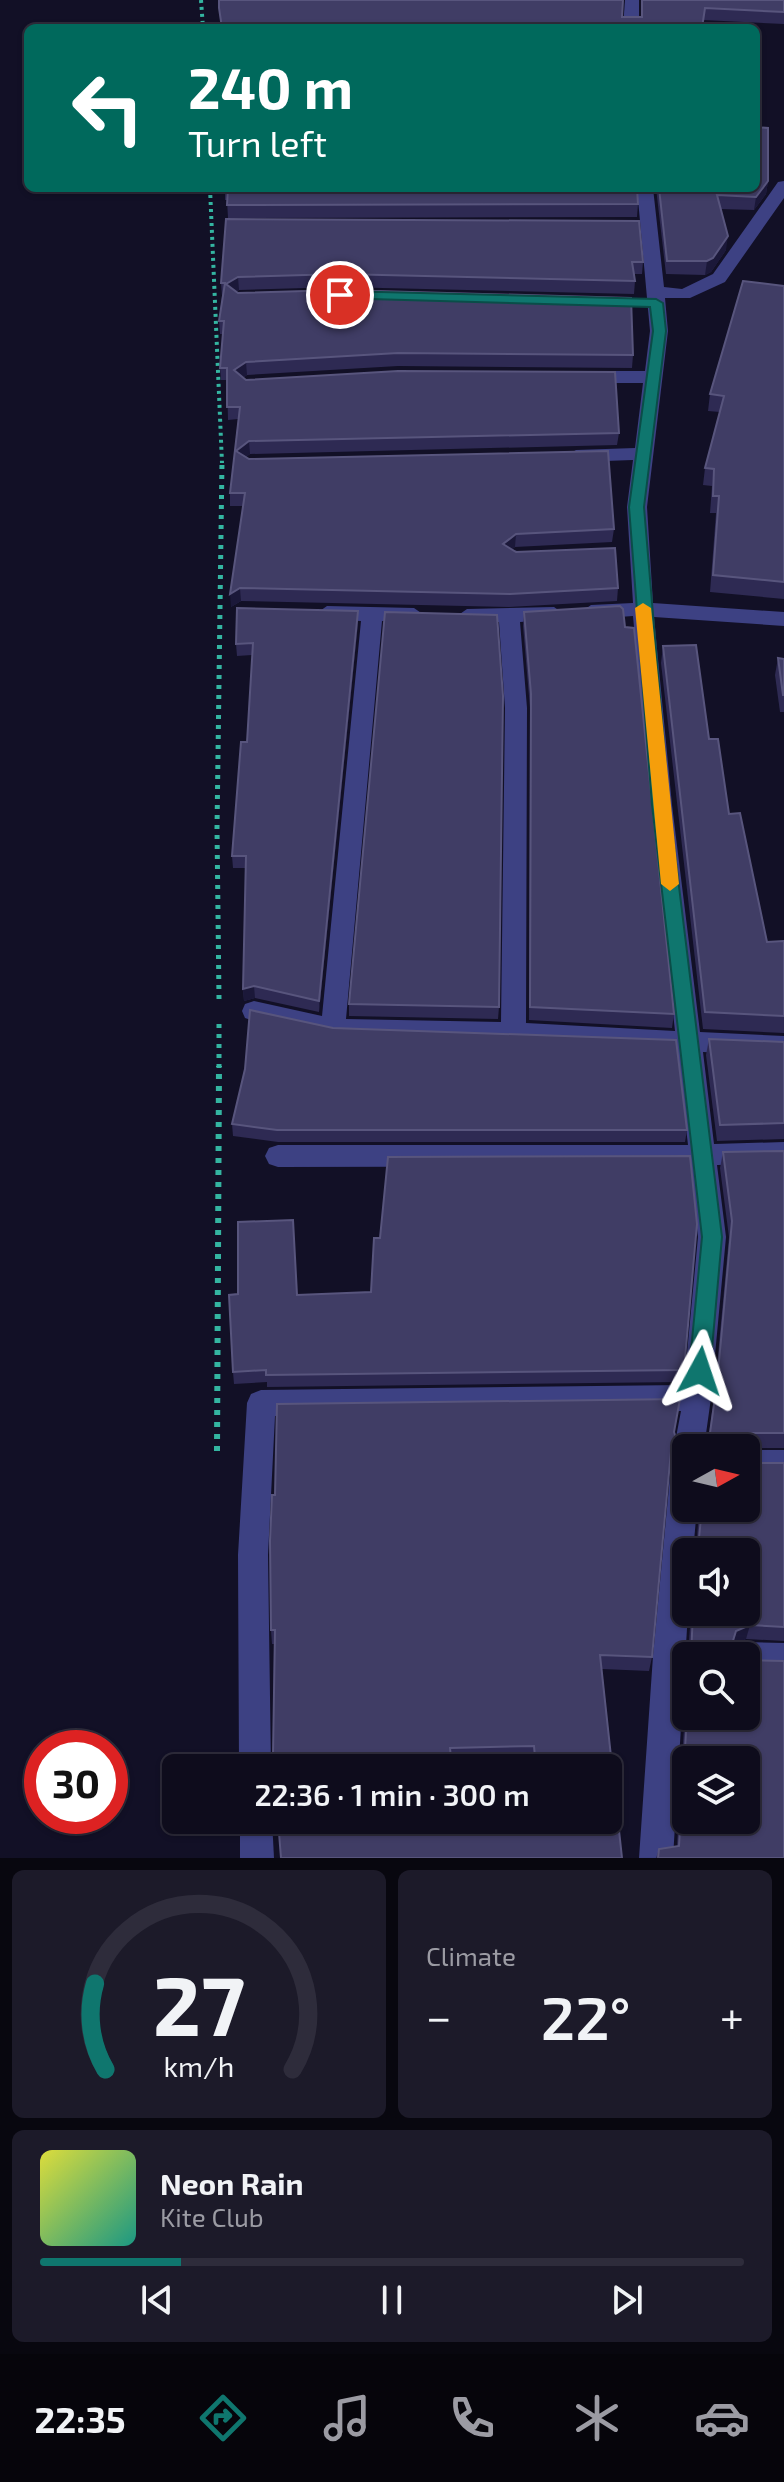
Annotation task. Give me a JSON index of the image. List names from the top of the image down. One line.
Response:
{"north":"right","page":{"turn":["240 m","Turn left"],"limit":"30","trip":"22:36 · 1 min · 300 m","tile":"Climate","heat":["−","22°","+"],"song":["Neon Rain","Kite Club"],"tabs":"22:35","gauge":["27","km/h"]}}
